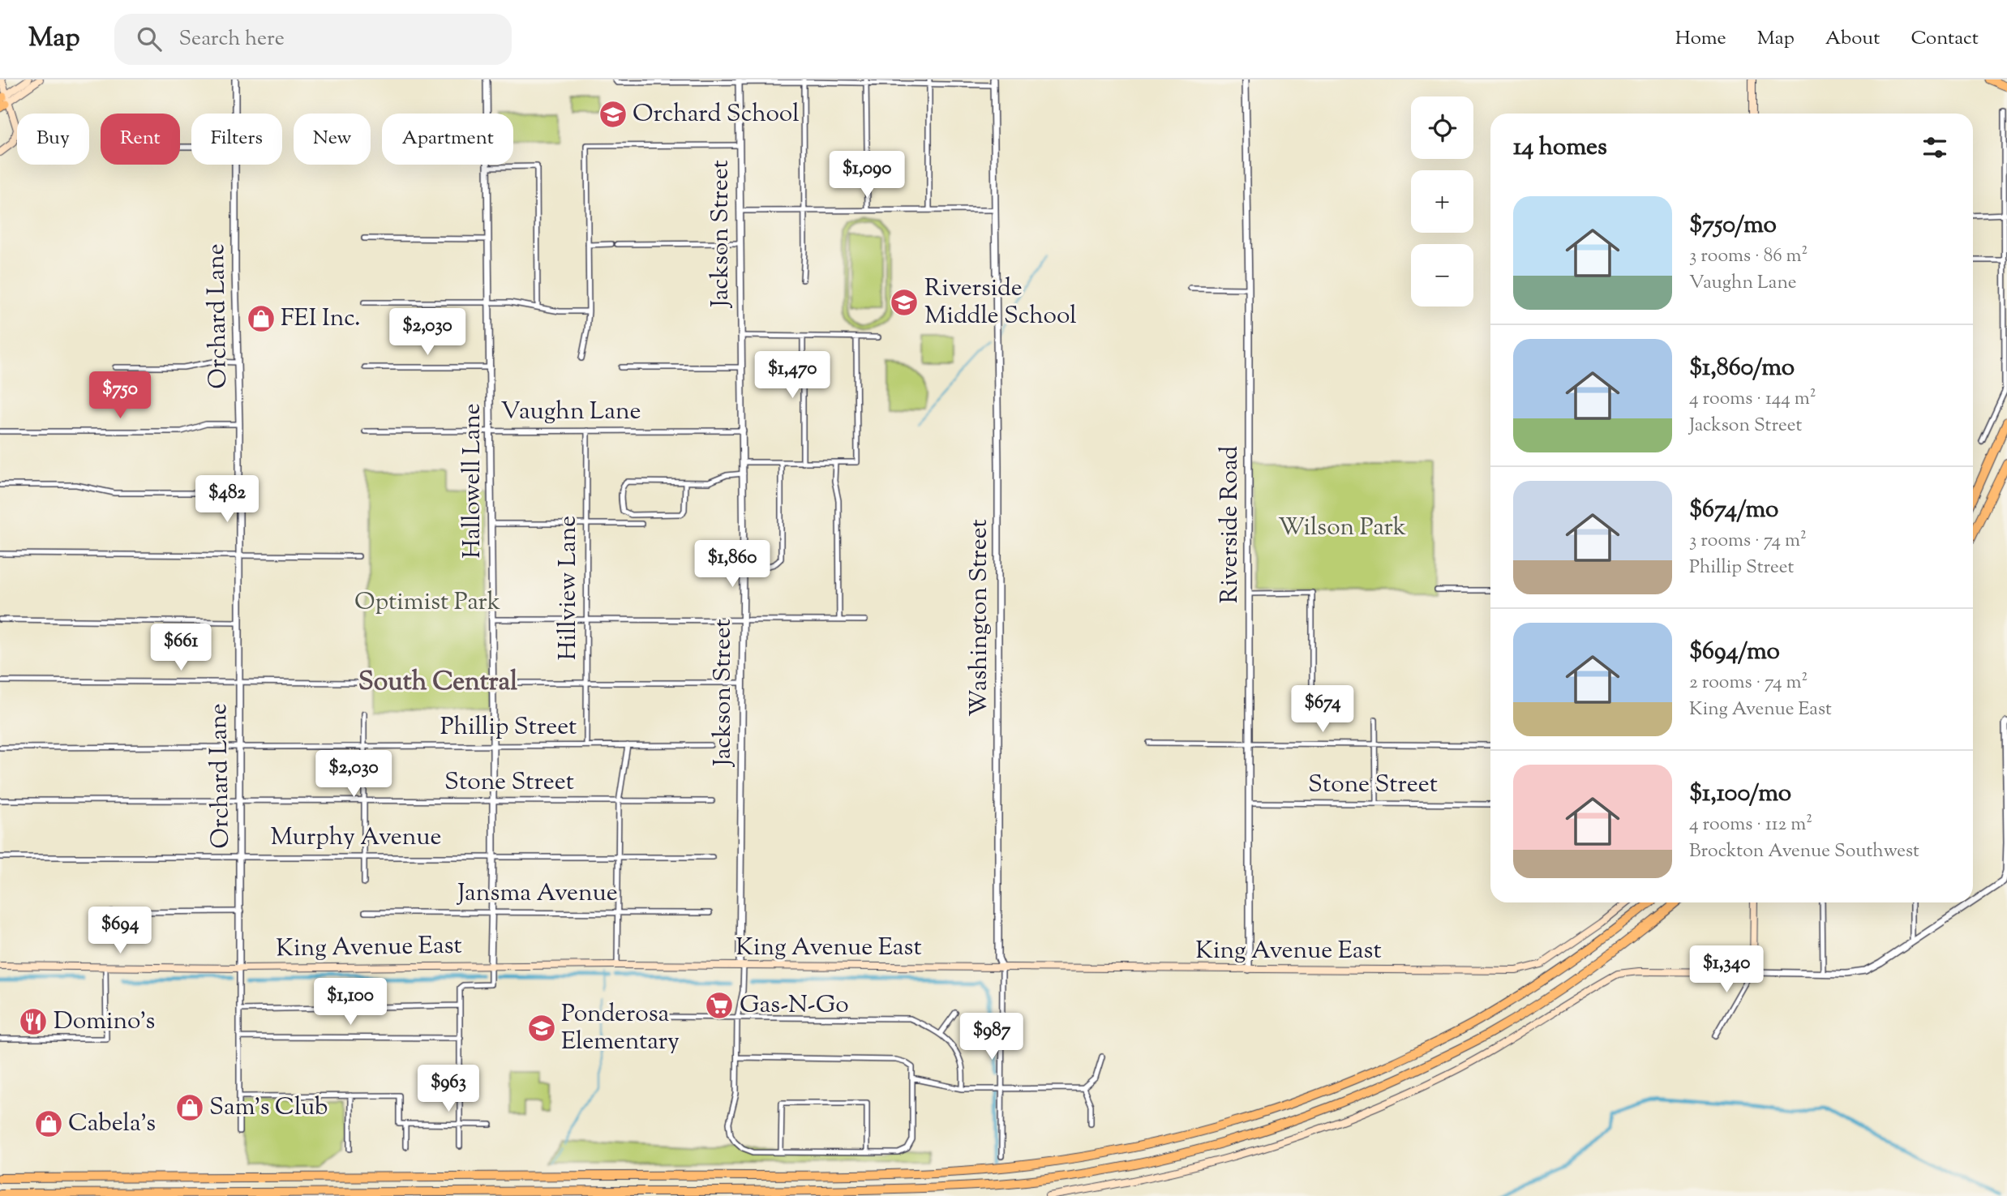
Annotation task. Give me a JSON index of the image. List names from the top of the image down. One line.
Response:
{"streets":{"main road":["King Avenue East"],"street":["Jackson Street","Orchard Lane","Vaughn Lane","Hallowell Lane","Riverside Road","Hillview Lane","Washington Street","Phillip Street","Stone Street","Murphy Avenue","Jansma Avenue"]},"crossings":[["Jackson Street","Vaughn Lane"],["Jackson Street","King Avenue East"],["Orchard Lane","Phillip Street"],["Orchard Lane","Stone Street"],["Orchard Lane","Murphy Avenue"],["Orchard Lane","King Avenue East"],["Vaughn Lane","Hallowell Lane"],["Vaughn Lane","Hillview Lane"],["Hallowell Lane","Phillip Street"],["Hallowell Lane","Stone Street"],["Hallowell Lane","Murphy Avenue"],["Hallowell Lane","Jansma Avenue"],["Hallowell Lane","King Avenue East"],["Riverside Road","Stone Street"],["Riverside Road","King Avenue East"],["Hillview Lane","Phillip Street"],["Washington Street","King Avenue East"]],"districts":["South Central"],"parks":["Wilson Park","Optimist Park"],"places":{"school or university":["Orchard School","Riverside Middle School","Ponderosa Elementary"],"shop":["FEI Inc.","Sam's Club","Cabela's"],"supermarket":["Gas-N-Go"],"restaurant":["Domino's"]},"page":{"header":"Map","search":"Search here","nav":["Home","Map","About","Contact"],"map_buttons":["+","−"],"chip":["Buy","Rent","Filters","New","Apartment"],"heading":"14 homes","price":["$1,090","$2,030","$1,470","$750","$482","$1,860","$661","$674","$2,030","$694","$1,340","$1,100","$987","$963"],"list":[{"name":"$750/mo","note":"3 rooms · 86 m² · Vaughn Lane"},{"name":"$1,860/mo","note":"4 rooms · 144 m² · Jackson Street"},{"name":"$674/mo","note":"3 rooms · 74 m² · Phillip Street"},{"name":"$694/mo","note":"2 rooms · 74 m² · King Avenue East"},{"name":"$1,100/mo","note":"4 rooms · 112 m² · Brockton Avenue Southwest"}]}}
